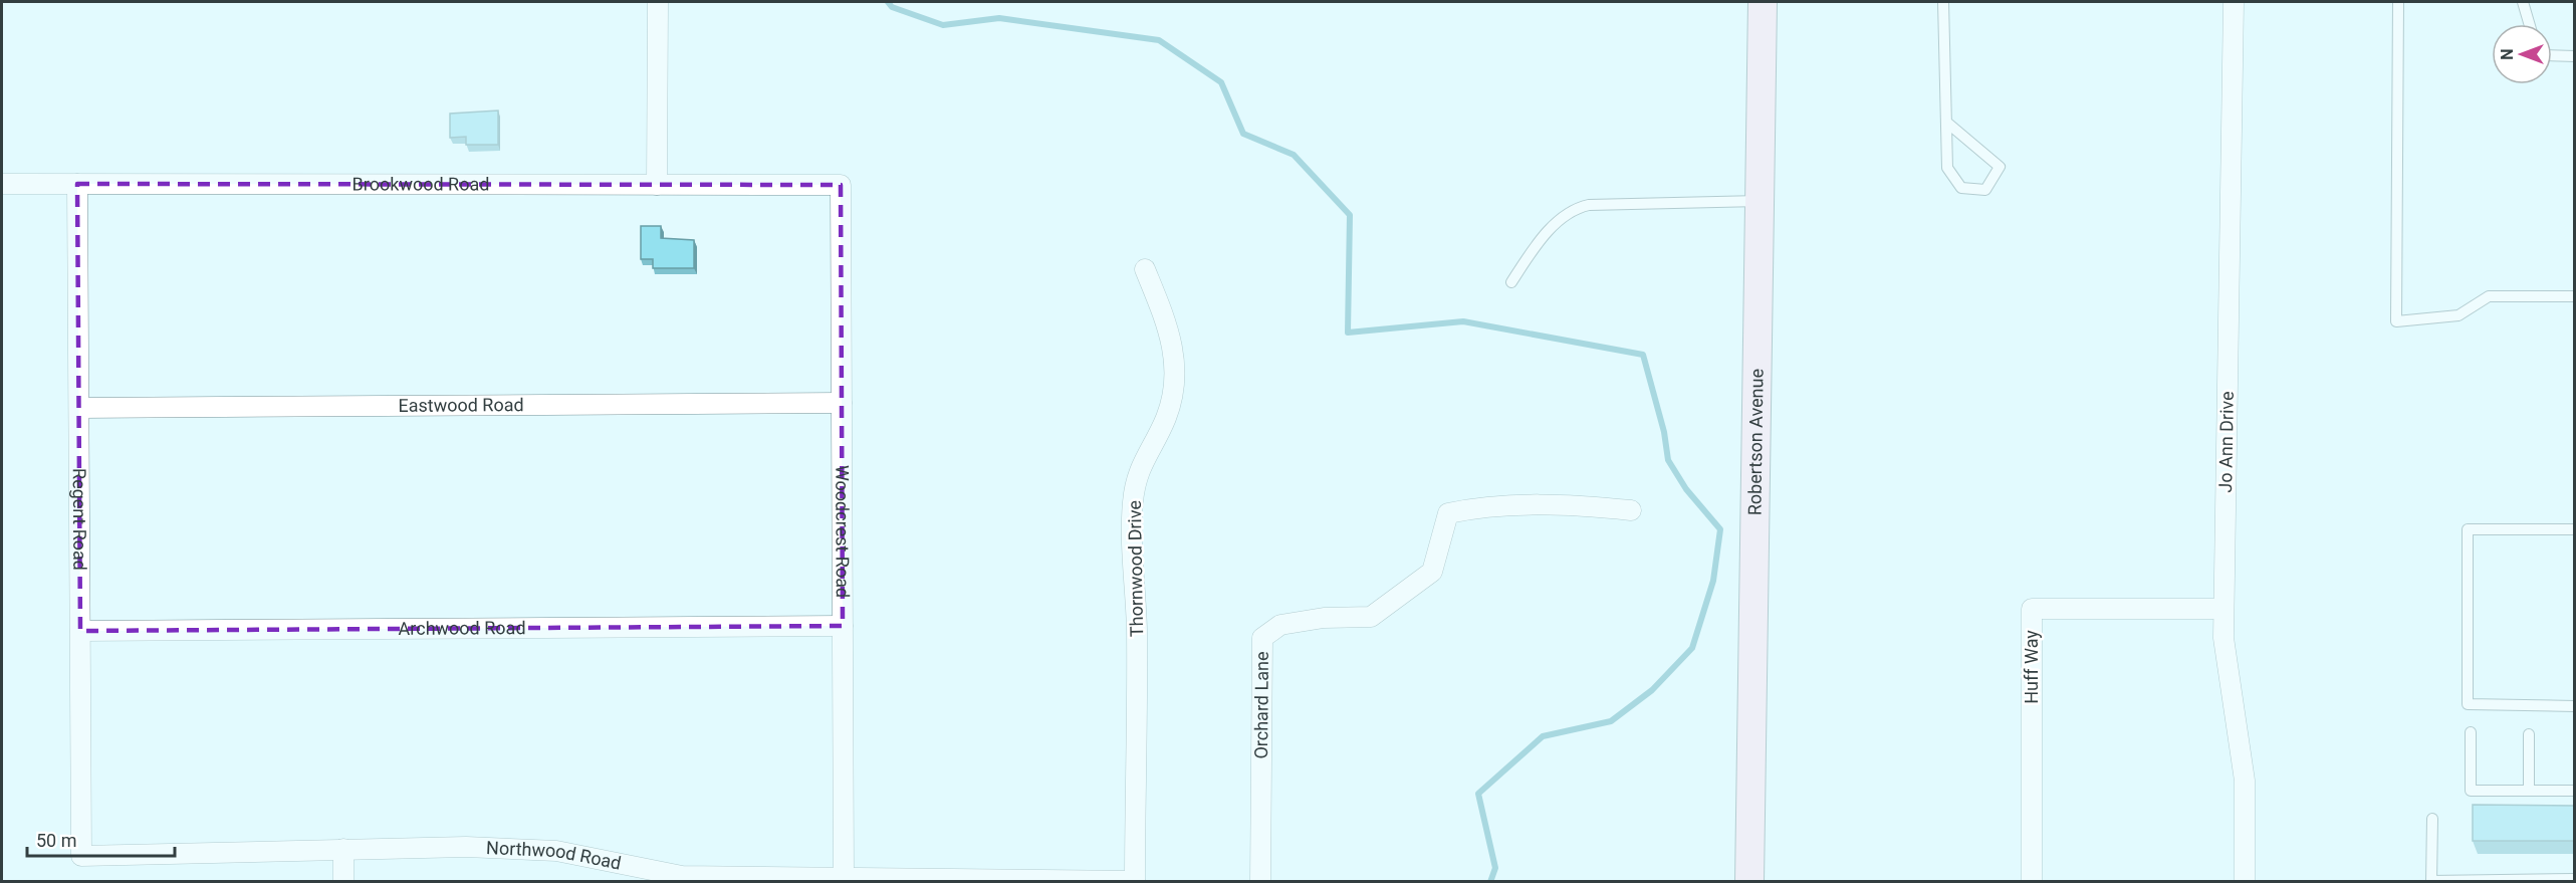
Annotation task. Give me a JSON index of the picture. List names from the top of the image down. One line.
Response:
{"streets":{"street":["Brookwood Road","Eastwood Road","Robertson Avenue","Jo Ann Drive","Regent Road","Woodcrest Road","Thornwood Drive","Archwood Road","Huff Way","Orchard Lane","Northwood Road"]},"crossings":[["Brookwood Road","Regent Road"],["Brookwood Road","Woodcrest Road"],["Eastwood Road","Regent Road"],["Eastwood Road","Woodcrest Road"],["Jo Ann Drive","Huff Way"],["Regent Road","Archwood Road"],["Regent Road","Northwood Road"],["Woodcrest Road","Archwood Road"],["Woodcrest Road","Northwood Road"],["Thornwood Drive","Northwood Road"]],"scale_bar":"50 m","north":"left"}
